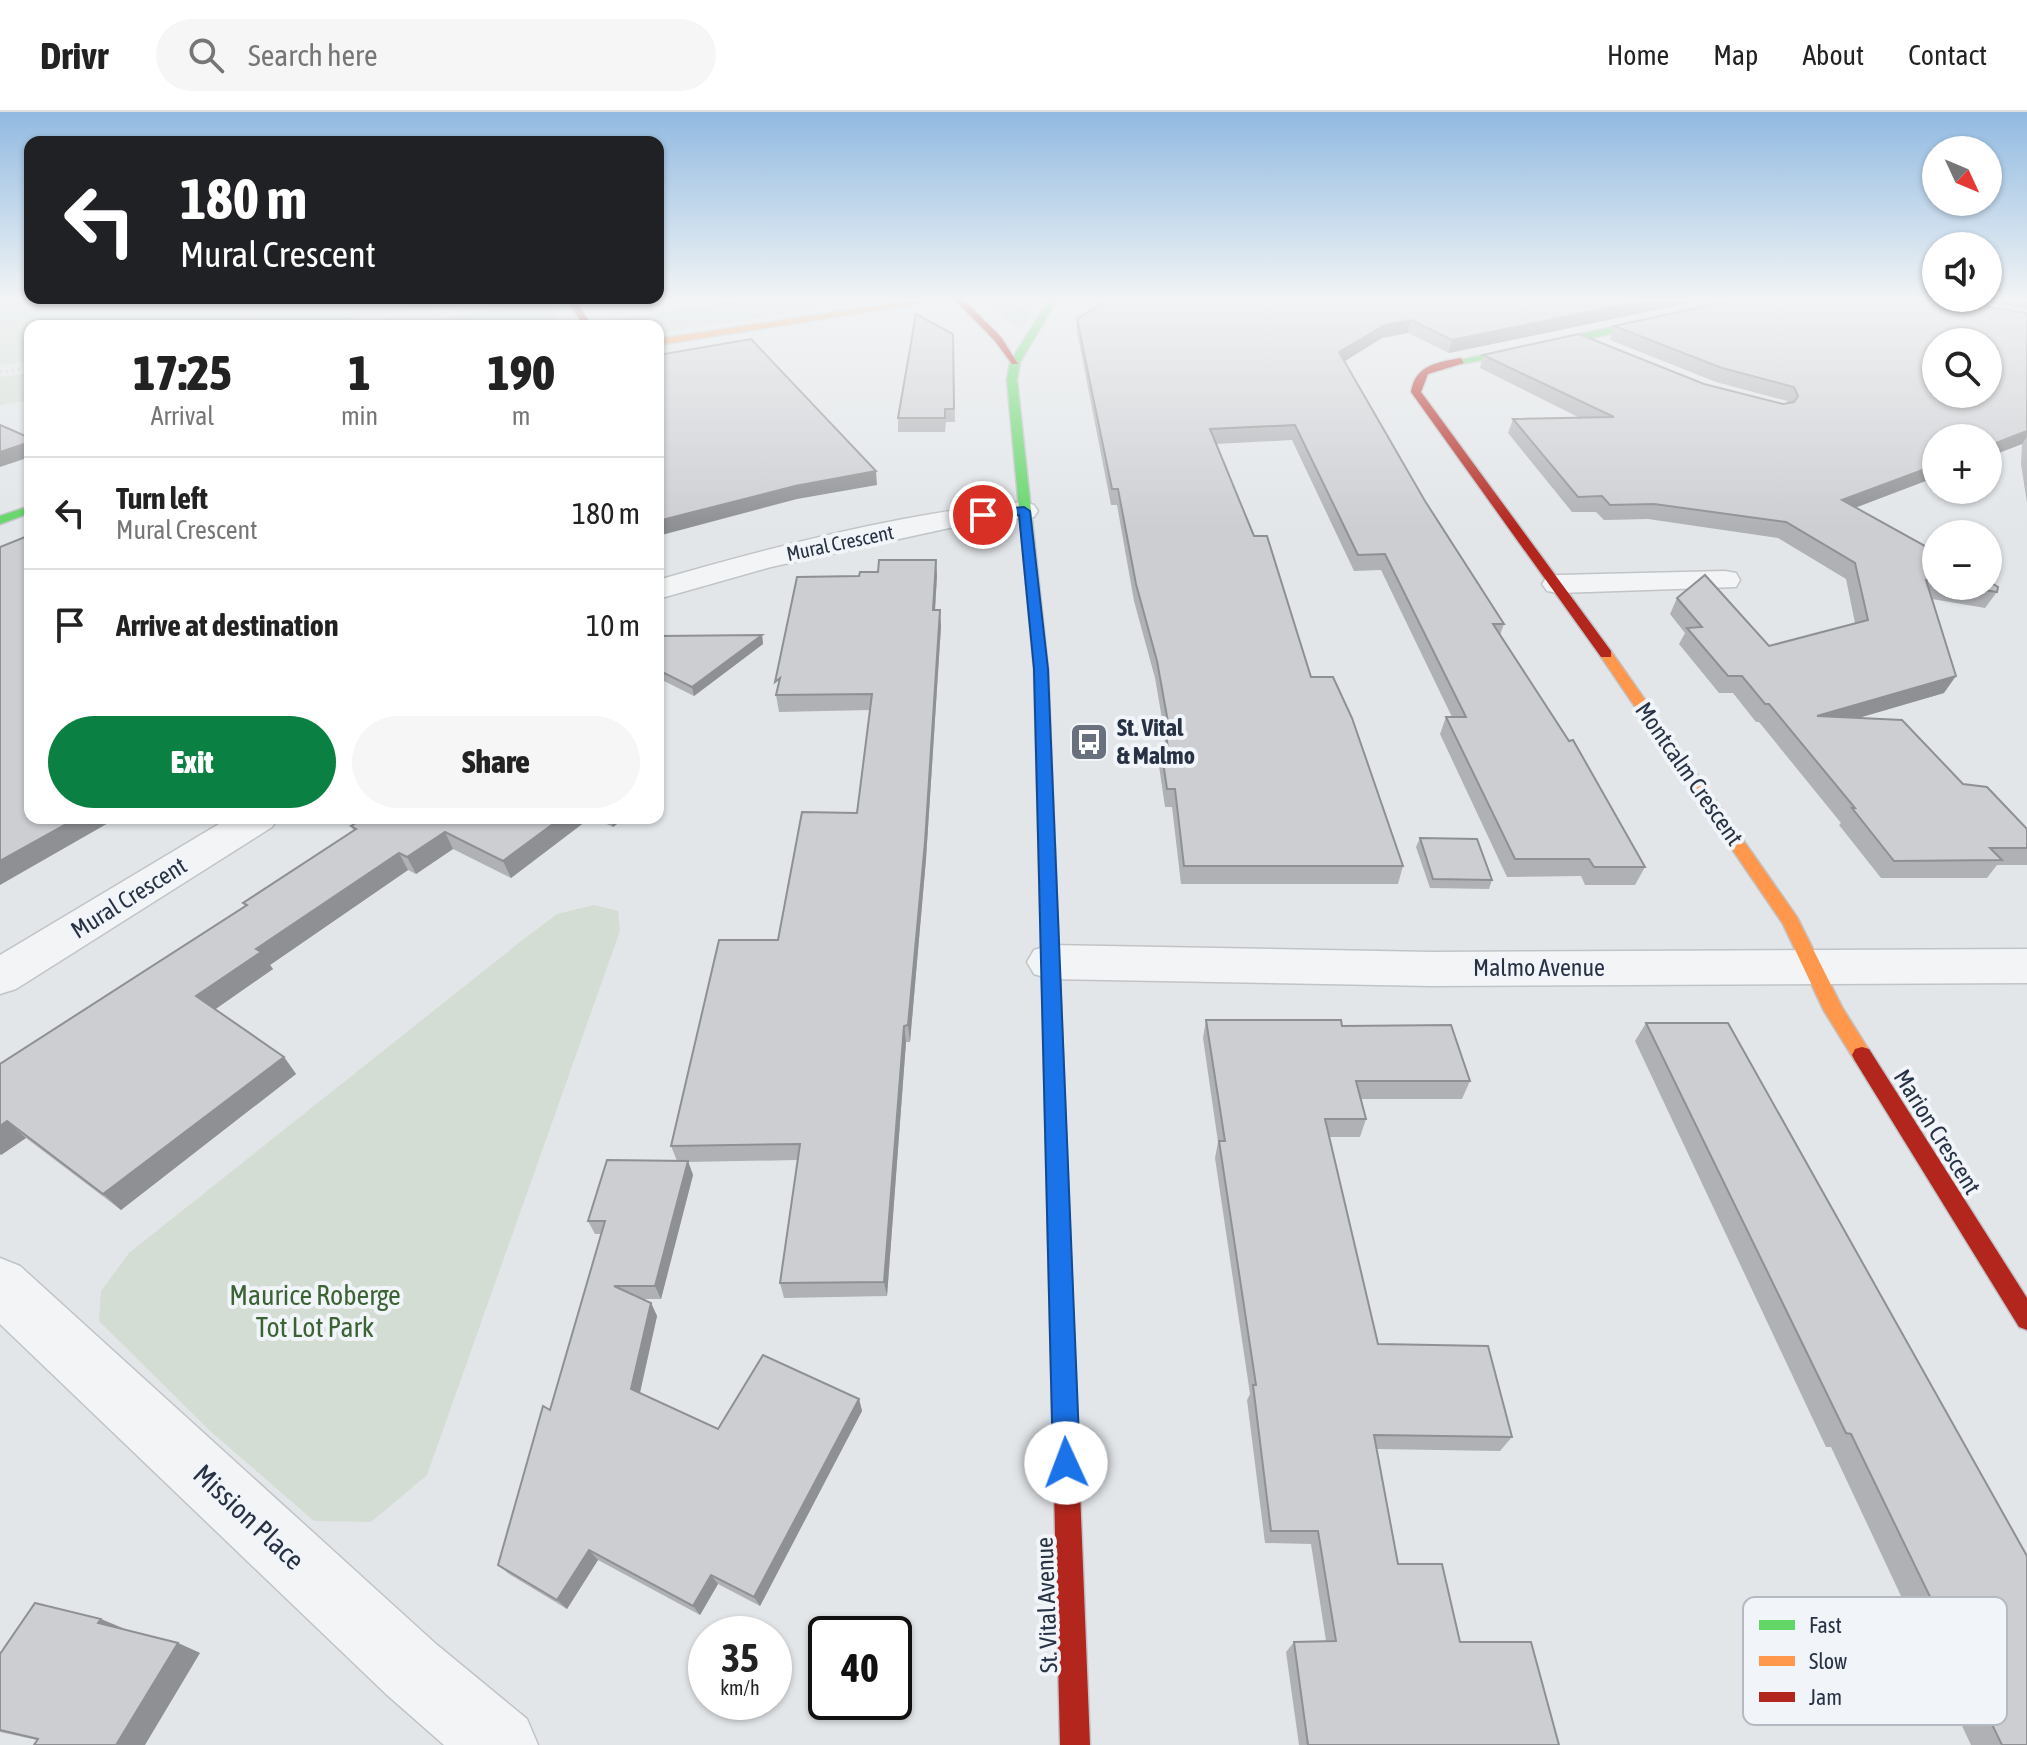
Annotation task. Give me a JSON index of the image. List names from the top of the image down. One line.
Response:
{"streets":{"street":["Mural Crescent","Montcalm Crescent","Malmo Avenue","Marion Crescent","Mission Place","St. Vital Avenue"]},"crossings":[["Mural Crescent","St. Vital Avenue"],["Montcalm Crescent","Malmo Avenue"],["Montcalm Crescent","Marion Crescent"],["Malmo Avenue","Marion Crescent"],["Malmo Avenue","St. Vital Avenue"]],"parks":["Maurice Roberge Tot Lot Park"],"places":{"bus stop":["St. Vital & Malmo"]},"legend":["Fast","Slow","Jam"],"north":"bottom right","page":{"header":"Drivr","search":"Search here","nav":["Home","Map","About","Contact"],"map_buttons":["+","−"],"turn":["180 m","Mural Crescent"],"eta":["17:25","Arrival","1","min","190","m"],"list":[{"name":"Turn left","note":"Mural Crescent","value":"180 m"},{"name":"Arrive at destination","value":"10 m"}],"buttons":["Exit","Share"],"speed":"35 km/h","limit":"40"}}
